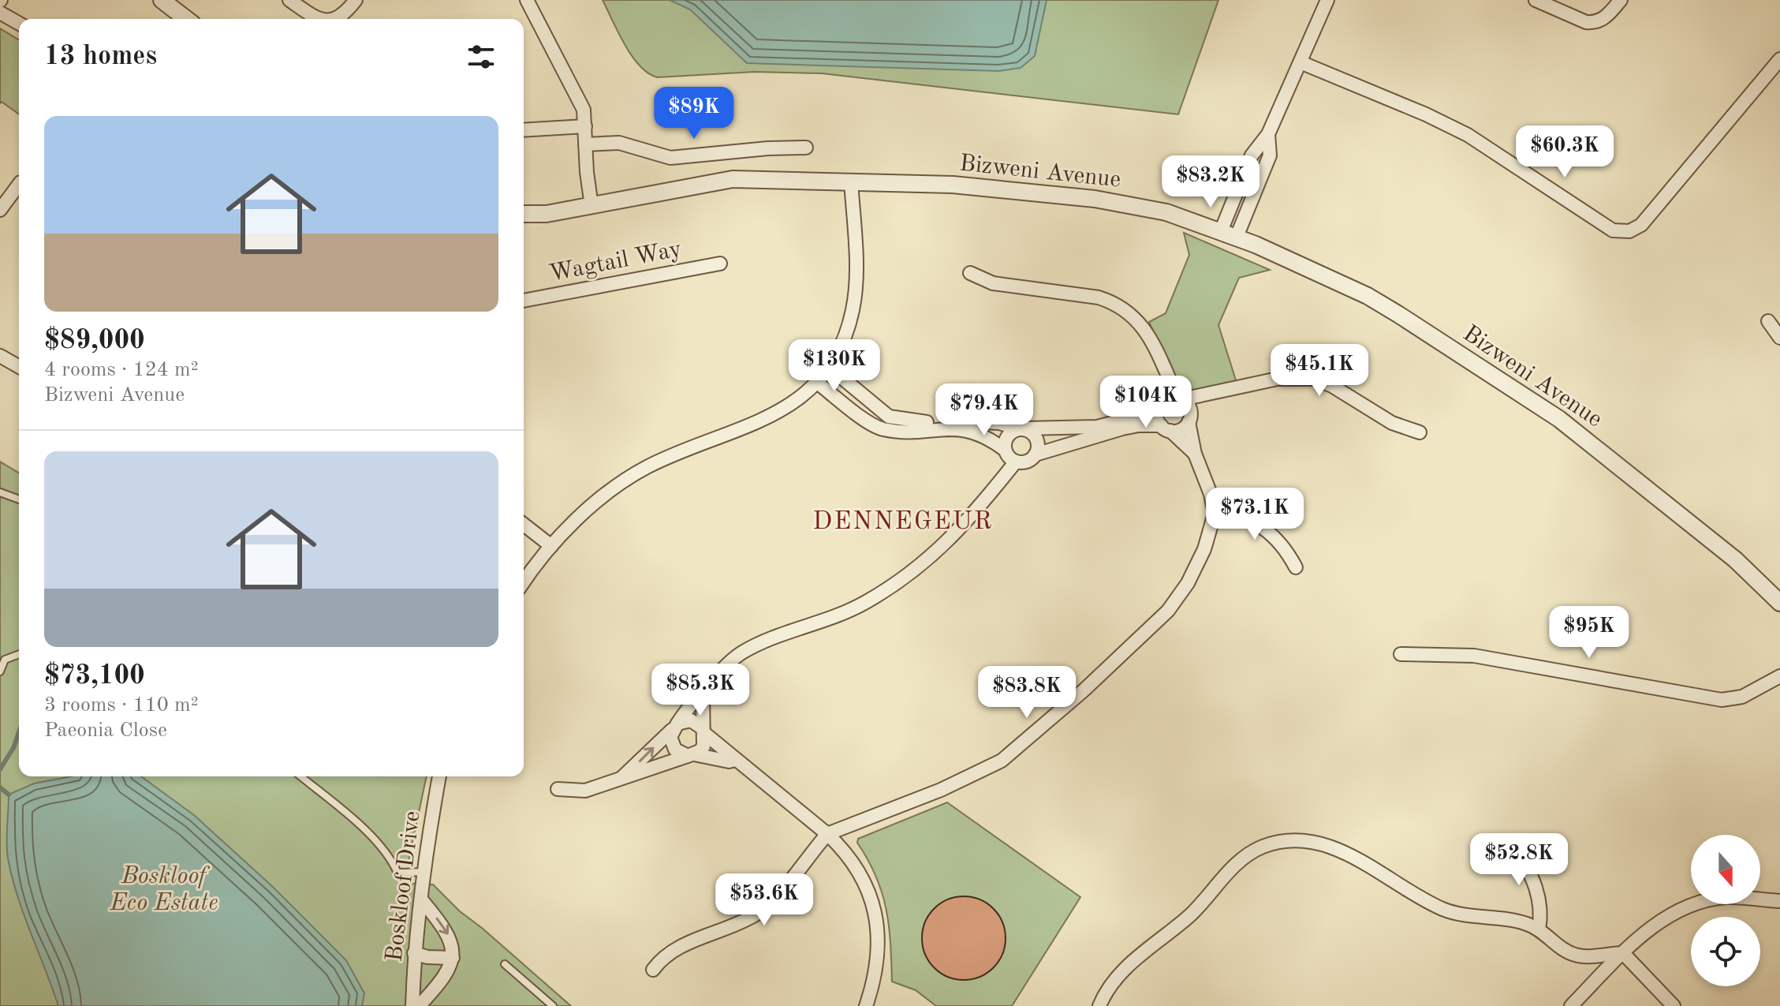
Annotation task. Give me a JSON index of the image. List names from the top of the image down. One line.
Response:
{"streets":{"street":["Bizweni Avenue","Wagtail Way","Boskloof Drive"]},"districts":["DENNEGEUR"],"parks":["Boskloof Eco Estate"],"north":"bottom","page":{"heading":"13 homes","price":["$89K","$60.3K","$83.2K","$130K","$45.1K","$104K","$79.4K","$73.1K","$95K","$85.3K","$83.8K","$52.8K","$53.6K"],"list":[{"name":"$89,000","note":"4 rooms · 124 m² · Bizweni Avenue"},{"name":"$73,100","note":"3 rooms · 110 m² · Paeonia Close"}]}}
